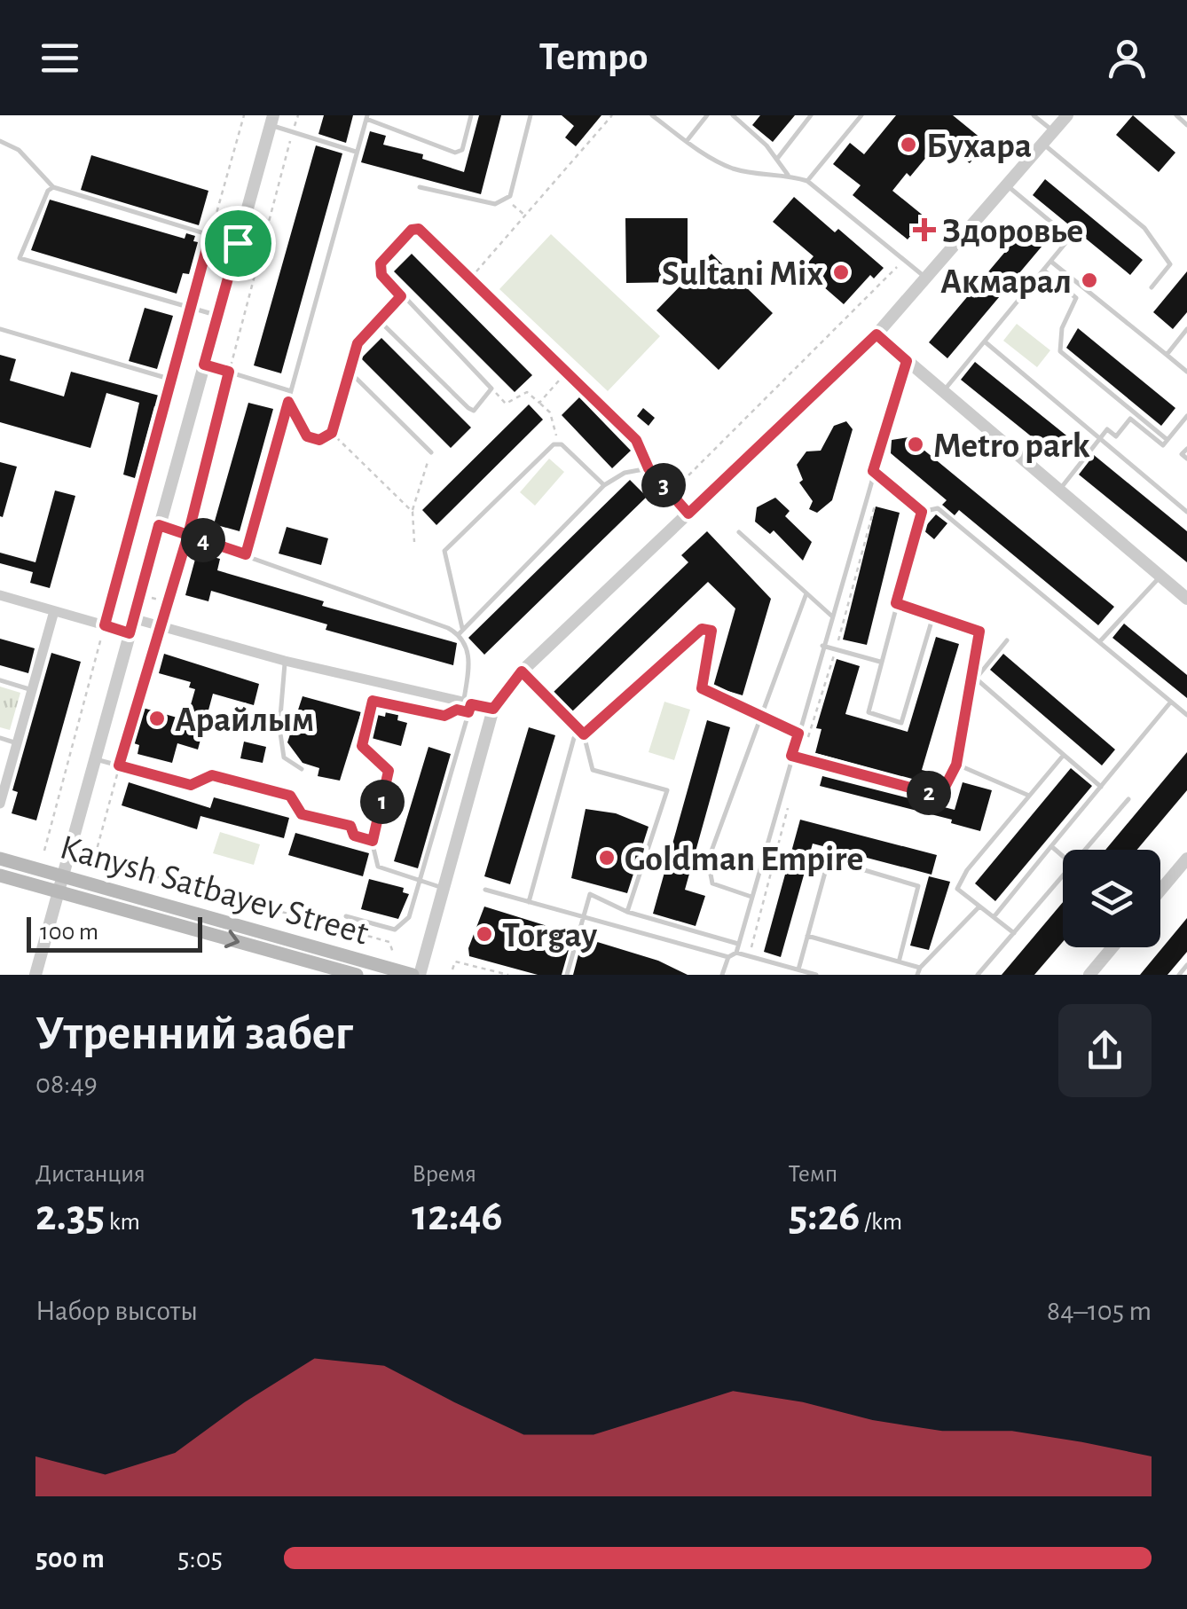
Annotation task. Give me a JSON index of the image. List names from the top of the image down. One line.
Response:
{"streets":{"main road":["Kanysh Satbayev Street"]},"places":{"other":["Бухара","Sultani Mix","Акмарал","Metro park","Арайлым","Goldman Empire","Torgay"],"health":["Здоровье"]},"scale_bar":"100 m","page":{"header":"Tempo","pins":["3","4","2","1"],"scale":"100 m","heading":["Утренний забег","08:49"],"stats":[["Дистанция","2.35 km"],["Время","12:46"],["Темп","5:26 /km"]],"chart":["Набор высоты","84–105 m"],"list":[{"name":"500 m","note":"5:05"}]}}
